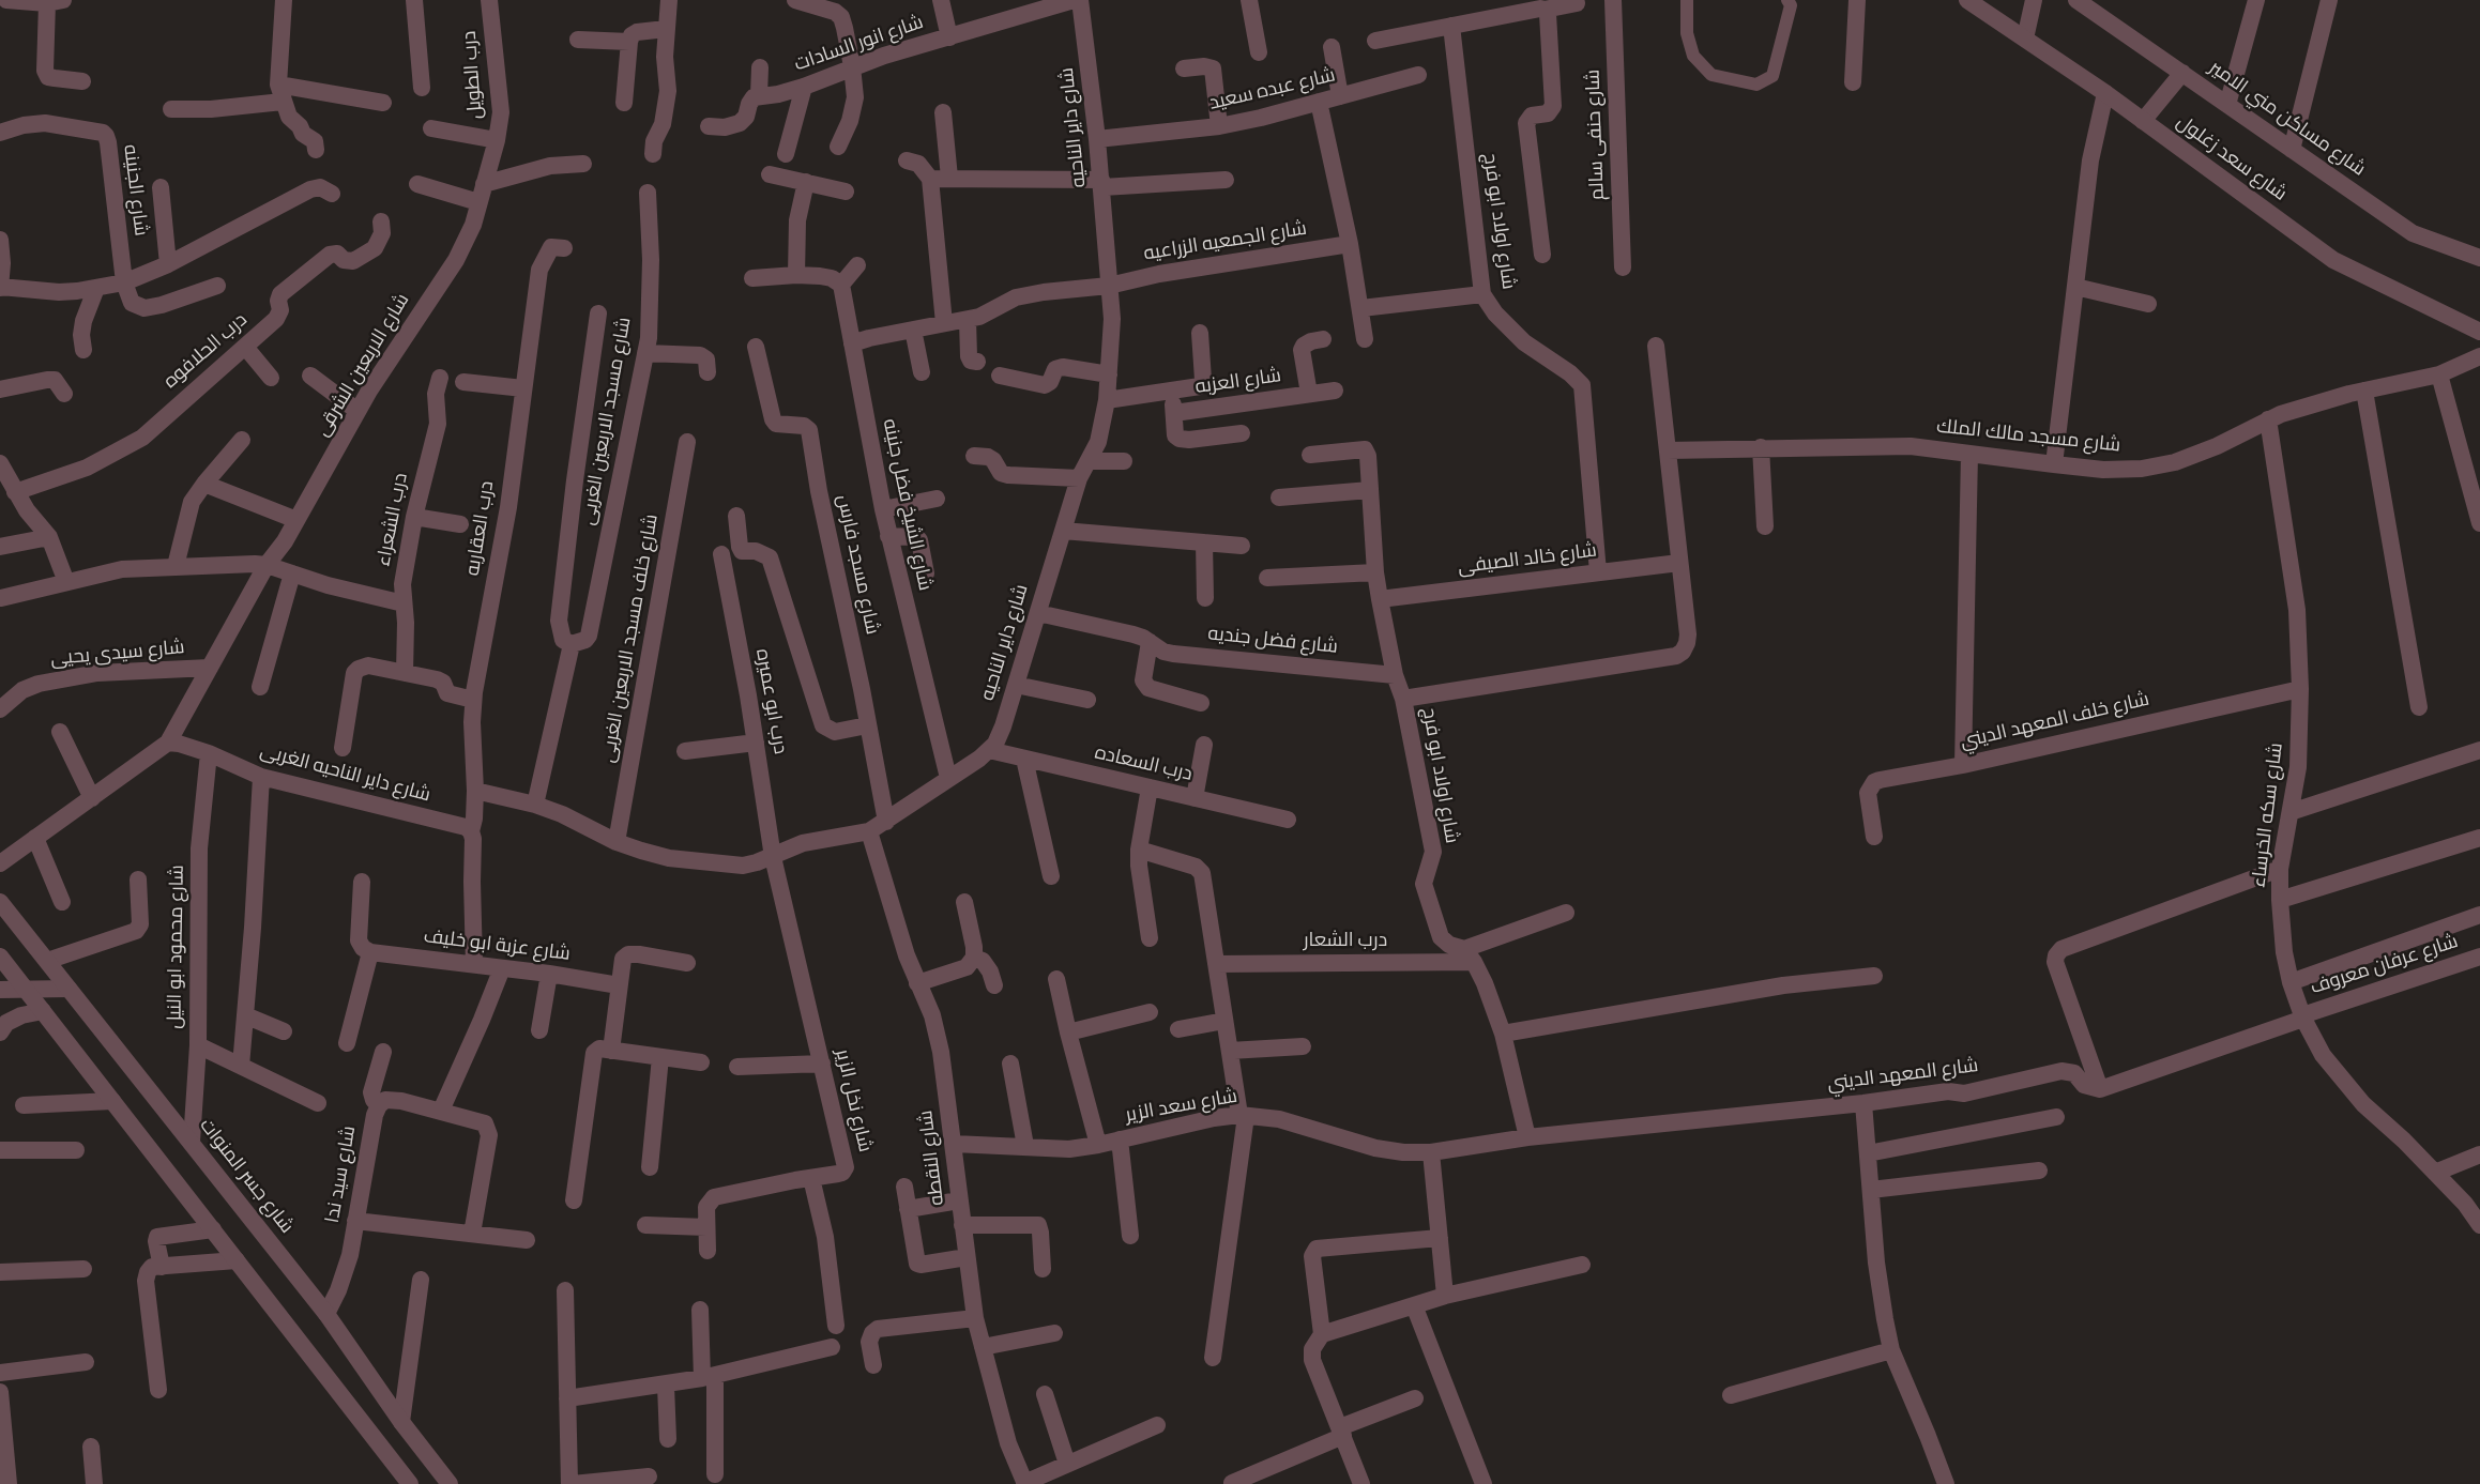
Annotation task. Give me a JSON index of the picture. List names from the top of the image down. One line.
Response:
{"streets":{"street":["شارع انور السادات","درب الطويل","شارع عبده سعيد","شارع مساكن مني الامير","شارع داير الناحيه","شارع حنفى سالم","شارع سعد زغلول","شارع الجنينه","شارع اولاد ابو فرج","شارع الجمعيه الزراعيه","درب الحلافوه","شارع الاربعين الشرقى","شارع العزبه","شارع مسجد الاربعين الغربى","شارع مسجد مالك الملك","شارع الشيخ فضل جنينه","درب الشعراء","درب العقاربه","شارع خالد الصيفى","شارع مسجد فارس","شارع خلف مسجد الاربعين الغربى","شارع فضل جنديه","شارع سيدى يحيى","درب ابو عميره","شارع خلف المعهد الديني","درب السعاده","شارع داير الناحيه الغربى","شارع سكه الخرساء","درب الشعار","شارع محمود ابو النيل","شارع عزبة ابو خليف","شارع عرفان معروف","شارع المعهد الديني","شارع نخل الزير","شارع سعد الزير","شارع النقطه","شارع سيد ندا","شارع جسر المنوات"]},"crossings":[["درب الطويل","شارع الاربعين الشرقى"],["شارع عبده سعيد","شارع داير الناحيه"],["شارع داير الناحيه","شارع الجمعيه الزراعيه"],["شارع داير الناحيه","شارع الشيخ فضل جنينه"],["شارع داير الناحيه","درب العقاربه"],["شارع داير الناحيه","شارع مسجد فارس"],["شارع داير الناحيه","شارع خلف مسجد الاربعين الغربى"],["شارع داير الناحيه","شارع فضل جنديه"],["شارع داير الناحيه","درب ابو عميره"],["شارع داير الناحيه","درب السعاده"],["شارع داير الناحيه","شارع نخل الزير"],["شارع داير الناحيه","شارع النقطه"],["شارع اولاد ابو فرج","شارع خالد الصيفى"],["شارع اولاد ابو فرج","شارع فضل جنديه"],["شارع اولاد ابو فرج","درب الشعار"],["شارع الجمعيه الزراعيه","شارع الشيخ فضل جنينه"],["شارع الاربعين الشرقى","شارع سيدى يحيى"],["شارع الاربعين الشرقى","شارع داير الناحيه الغربى"],["شارع مسجد مالك الملك","شارع سكه الخرساء"],["درب العقاربه","شارع داير الناحيه الغربى"],["درب ابو عميره","شارع نخل الزير"],["شارع خلف المعهد الديني","شارع سكه الخرساء"],["شارع داير الناحيه الغربى","شارع محمود ابو النيل"],["شارع سكه الخرساء","شارع عرفان معروف"],["شارع محمود ابو النيل","شارع جسر المنوات"],["شارع المعهد الديني","شارع سعد الزير"],["شارع سعد الزير","شارع النقطه"],["شارع سيد ندا","شارع جسر المنوات"]]}
